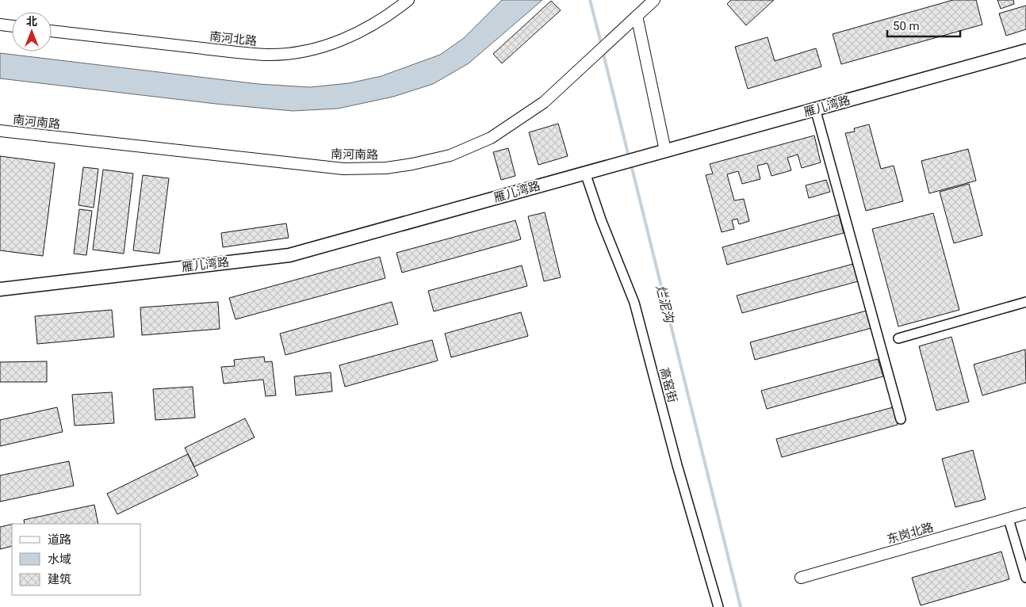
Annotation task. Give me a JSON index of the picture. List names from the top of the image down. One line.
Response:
{"streets":{"main road":["雁儿湾路"],"street":["南河北路","南河南路","高窑街","东岗北路"]},"crossings":[["雁儿湾路","高窑街"]],"water":["烂泥沟"],"legend":["道路","水域","建筑"],"scale_bar":"50 m","north":"top"}
